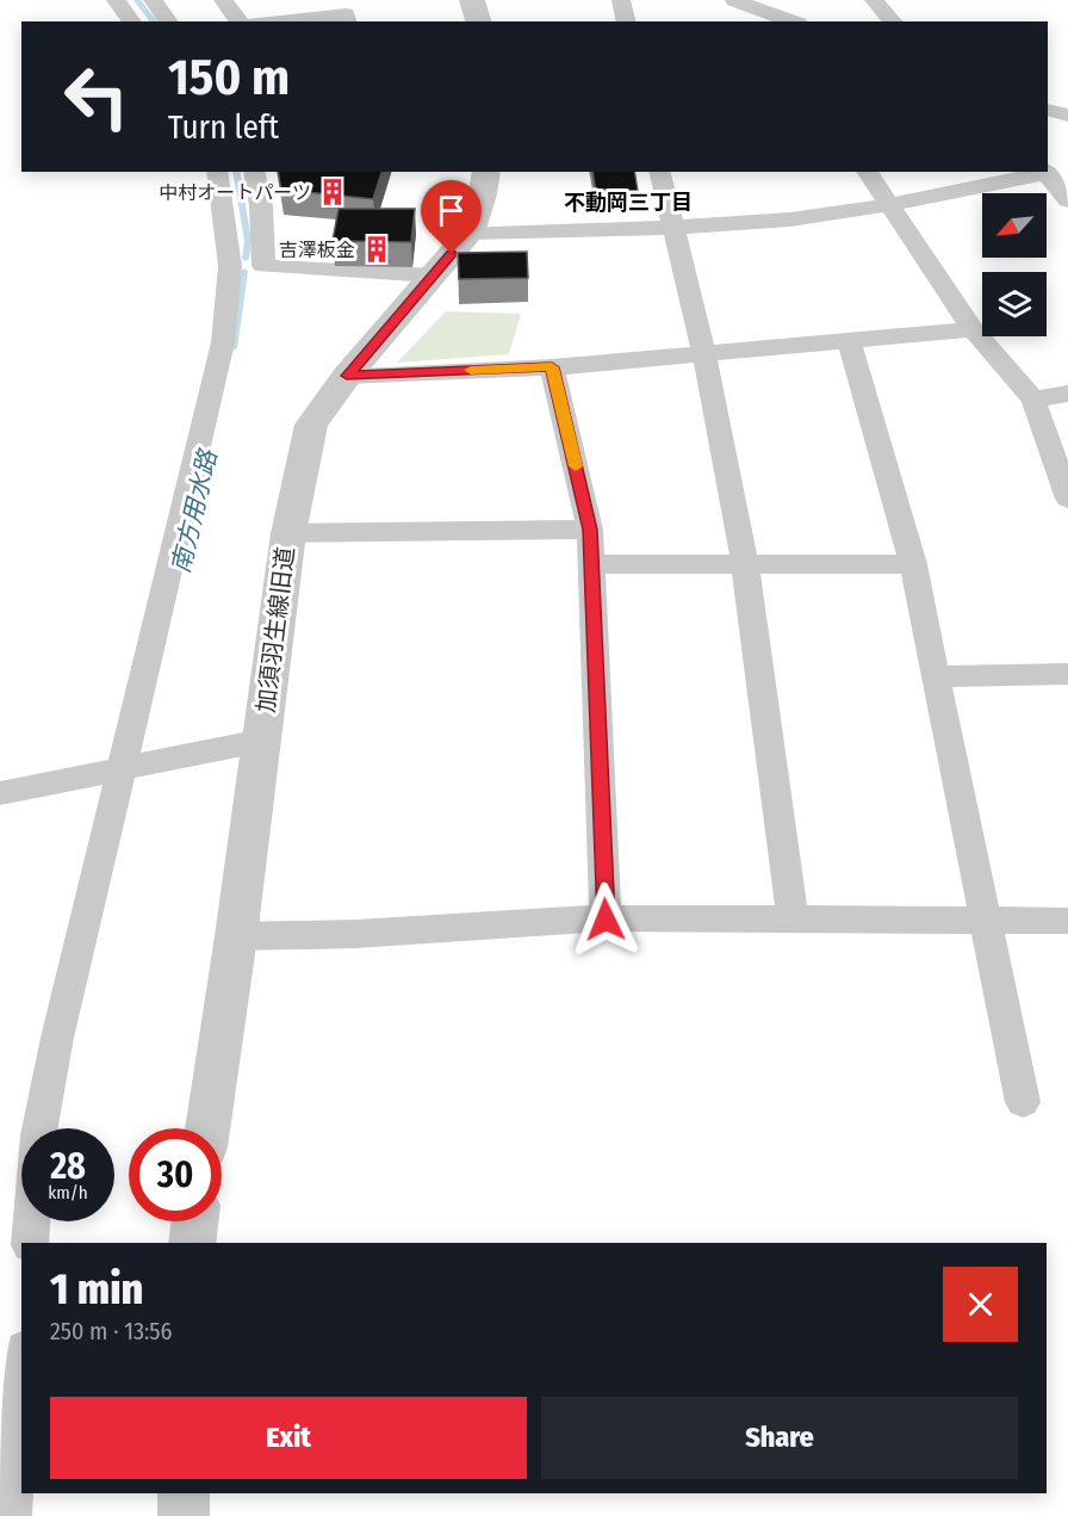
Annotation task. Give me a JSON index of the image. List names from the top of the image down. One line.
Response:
{"streets":{"street":["加須羽生線旧道"]},"districts":["不動岡三丁目"],"water":["南方用水路"],"places":{"building":["中村オートパーツ","吉澤板金"]},"north":"bottom left","page":{"turn":["150 m","Turn left"],"speed":"28 km/h","limit":"30","heading":["1 min","250 m · 13:56"],"buttons":["Exit","Share"]}}
